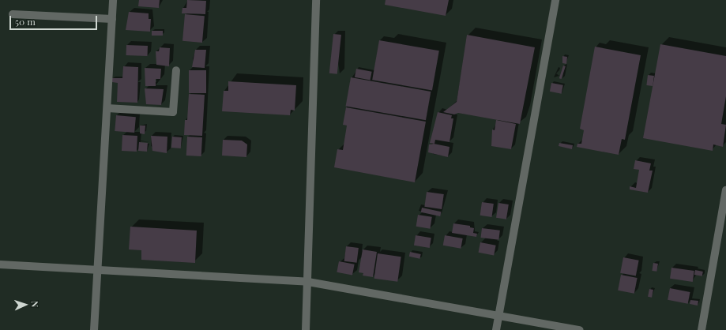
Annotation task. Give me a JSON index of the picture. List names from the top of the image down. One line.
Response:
{"scale_bar":"50 m","north":"right"}
